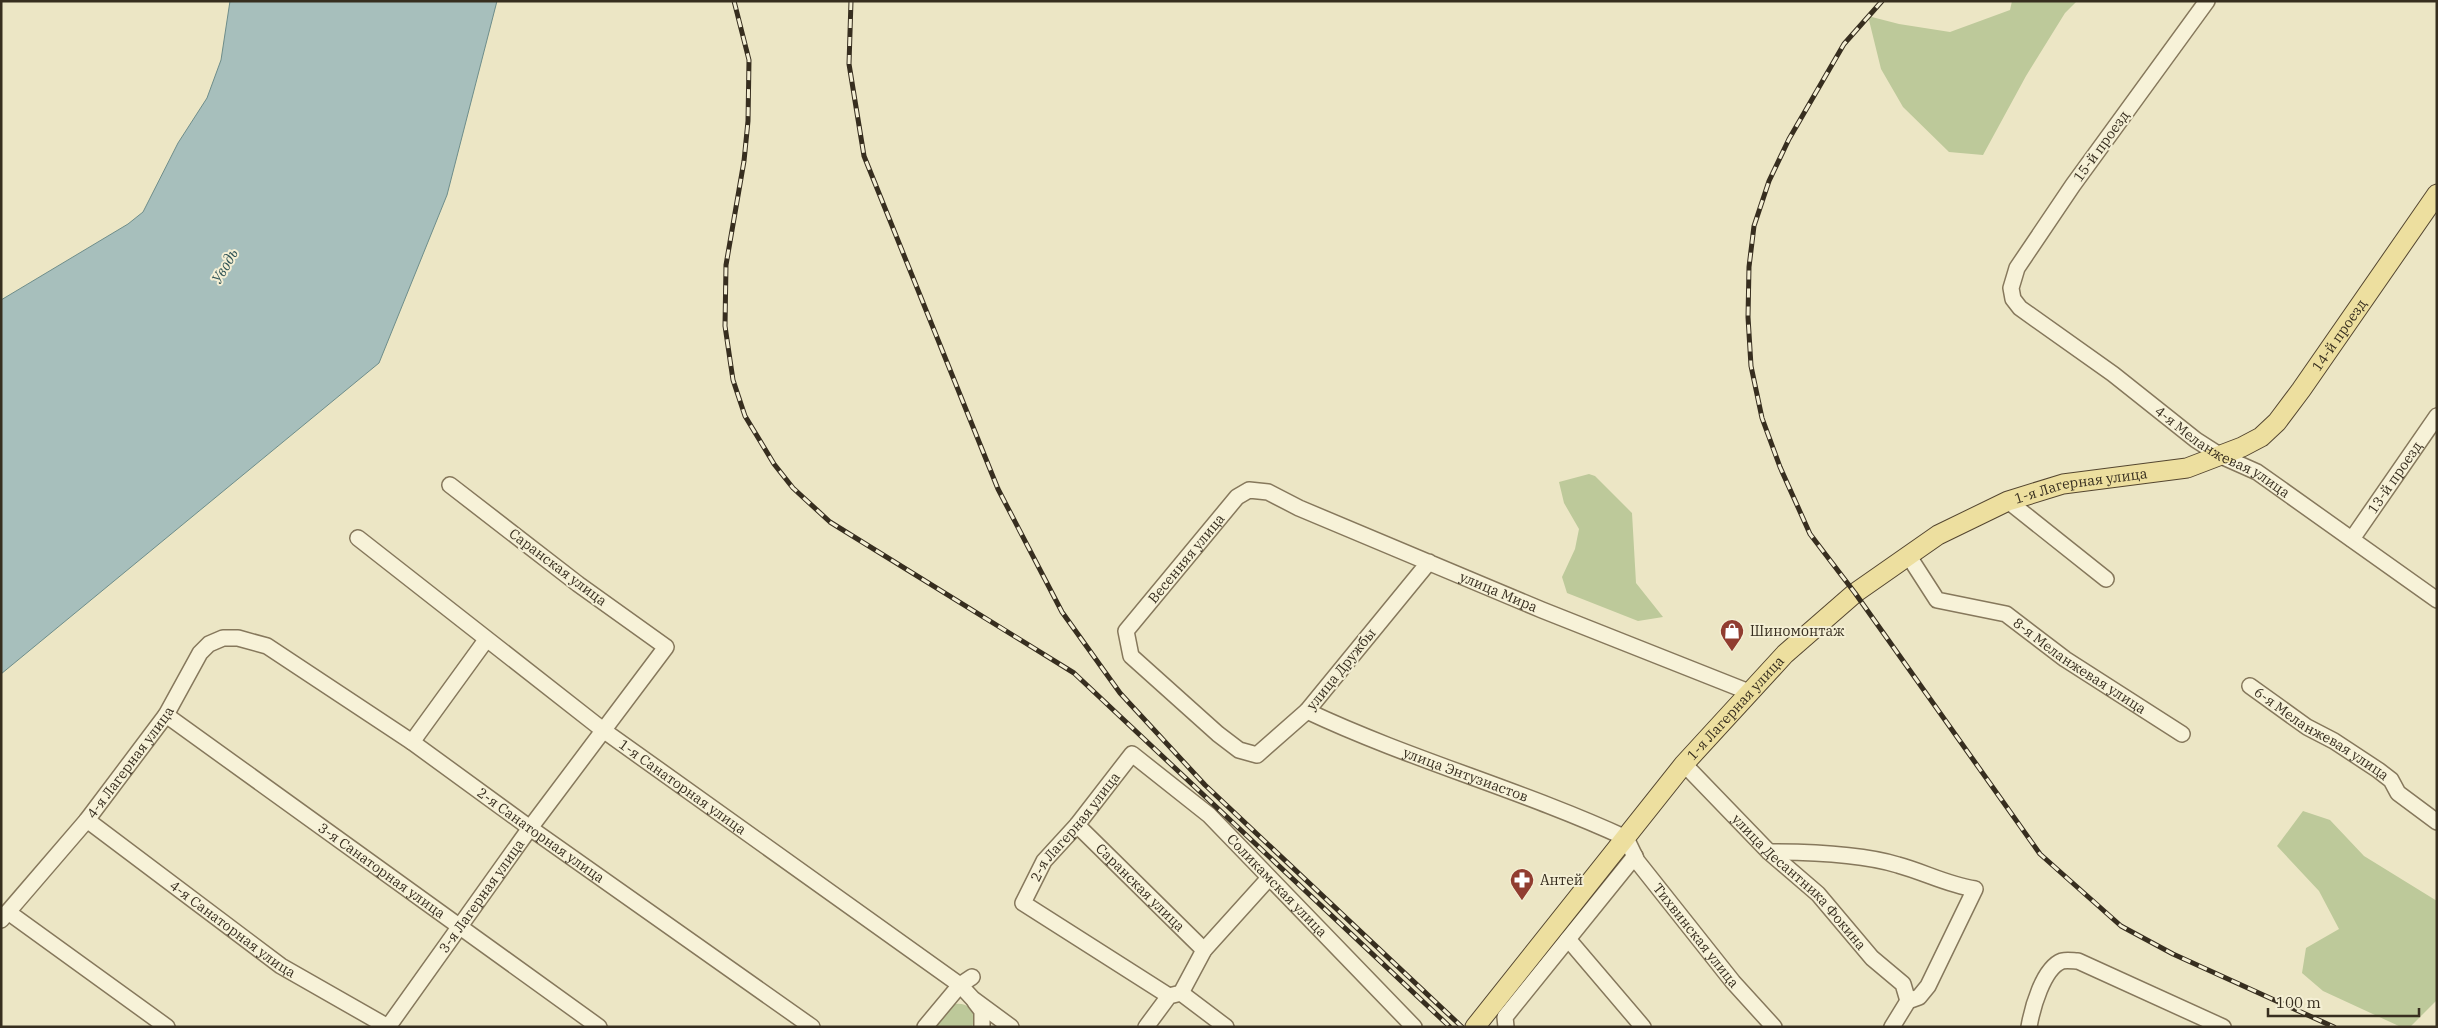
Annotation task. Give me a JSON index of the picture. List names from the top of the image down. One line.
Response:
{"streets":{"main road":["14-й проезд","1-я Лагерная улица"],"street":["15-й проезд","4-я Меланжевая улица","13-й проезд","Весенняя улица","Саранская улица","улица Мира","8-я Меланжевая улица","улица Дружбы","6-я Меланжевая улица","4-я Лагерная улица","улица Энтузиастов","1-я Санаторная улица","2-я Лагерная улица","2-я Санаторная улица","3-я Санаторная улица","улица Десантника Фокина","Соликамская улица","3-я Лагерная улица","4-я Санаторная улица","Тихвинская улица"]},"crossings":[["15-й проезд","4-я Меланжевая улица"],["14-й проезд","4-я Меланжевая улица"],["14-й проезд","1-я Лагерная улица"],["4-я Меланжевая улица","13-й проезд"],["4-я Меланжевая улица","1-я Лагерная улица"],["1-я Лагерная улица","улица Мира"],["1-я Лагерная улица","8-я Меланжевая улица"],["1-я Лагерная улица","улица Энтузиастов"],["1-я Лагерная улица","улица Десантника Фокина"],["1-я Лагерная улица","Тихвинская улица"],["Весенняя улица","улица Мира"],["Весенняя улица","улица Дружбы"],["Саранская улица","2-я Лагерная улица"],["Саранская улица","3-я Лагерная улица"],["улица Мира","улица Дружбы"],["улица Дружбы","улица Энтузиастов"],["4-я Лагерная улица","2-я Санаторная улица"],["4-я Лагерная улица","3-я Санаторная улица"],["4-я Лагерная улица","4-я Санаторная улица"],["улица Энтузиастов","Тихвинская улица"],["1-я Санаторная улица","3-я Лагерная улица"],["2-я Лагерная улица","Соликамская улица"],["2-я Санаторная улица","3-я Лагерная улица"],["3-я Санаторная улица","3-я Лагерная улица"],["3-я Лагерная улица","4-я Санаторная улица"]],"water":["Уводь"],"places":{"shop":["Шиномонтаж"],"pharmacy":["Антей"]},"scale_bar":"100 m"}
